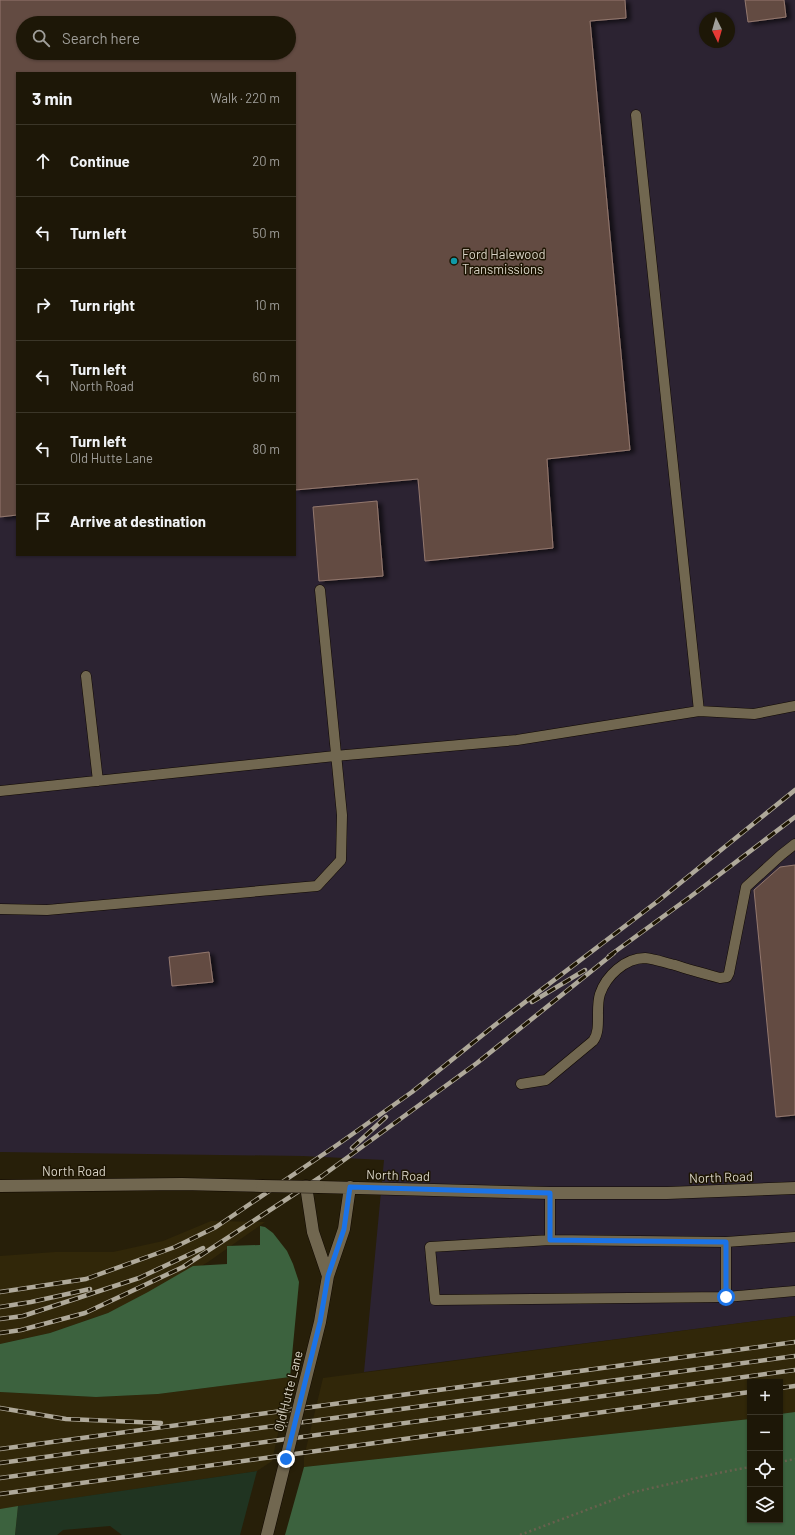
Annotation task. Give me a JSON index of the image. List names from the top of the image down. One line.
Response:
{"streets":{"street":["North Road","Old Hutte Lane"]},"crossings":[["North Road","Old Hutte Lane"]],"places":["Ford Halewood Transmissions"],"north":"bottom","page":{"search":"Search here","heading":["3 min","Walk · 220 m"],"list":[["Continue","20 m"],["Turn left","50 m"],["Turn right","10 m"],["Turn left","North Road","60 m"],["Turn left","Old Hutte Lane","80 m"],"Arrive at destination"],"map_buttons":["+","−"]}}
